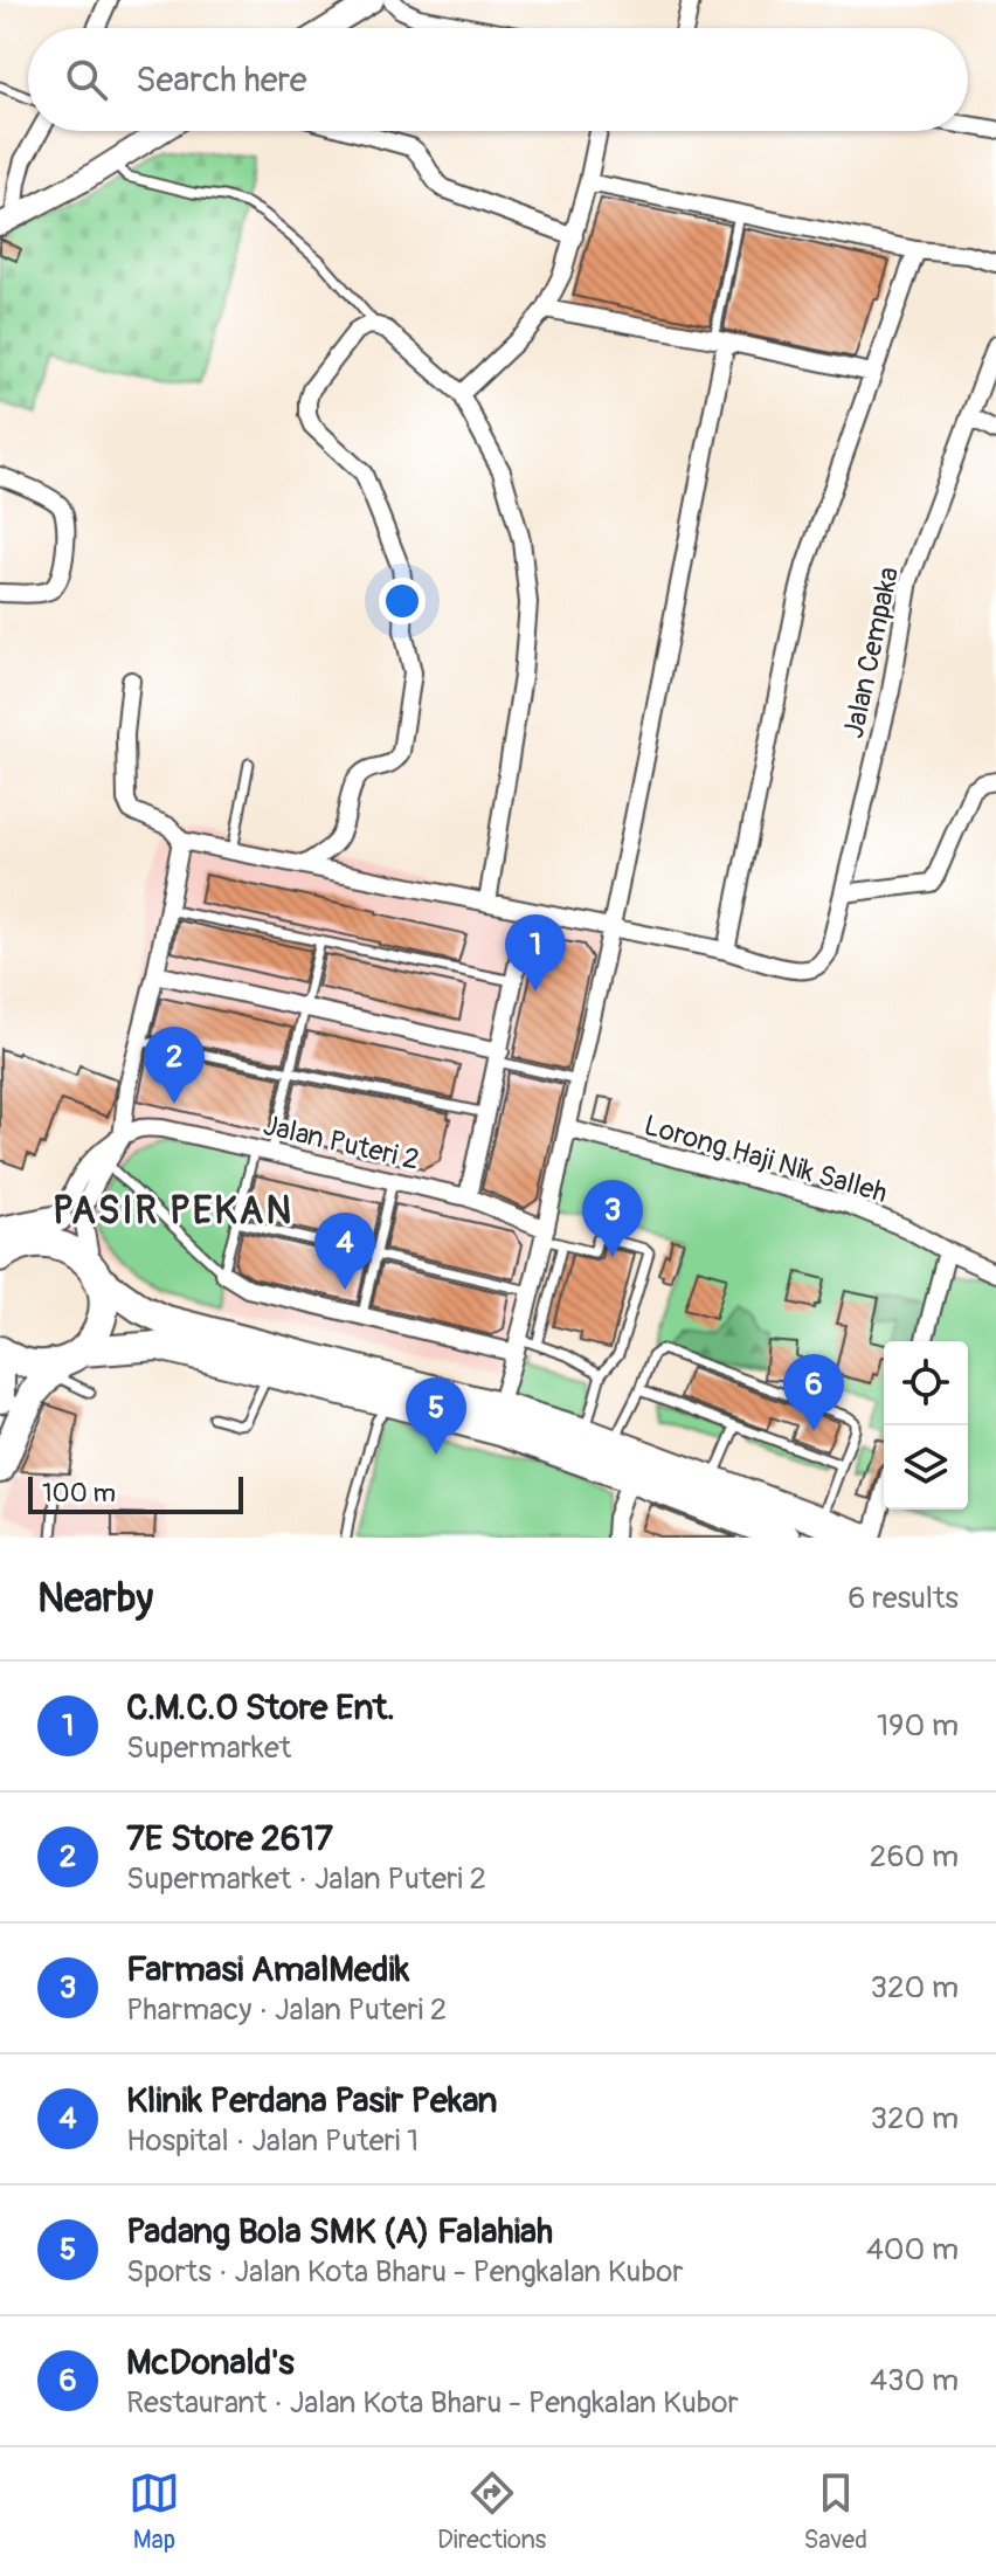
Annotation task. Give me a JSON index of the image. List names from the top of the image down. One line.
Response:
{"streets":{"street":["Jalan Cempaka","Jalan Puteri 2","Lorong Haji Nik Salleh"]},"districts":["PASIR PEKAN"],"scale_bar":"100 m","page":{"search":"Search here","pins":["1","2","3","4","6","5"],"scale":"100 m","heading":["Nearby","6 results"],"list":[{"mark":"1","name":"C.M.C.O Store Ent.","note":"Supermarket","value":"190 m"},{"mark":"2","name":"7E Store 2617","note":"Supermarket · Jalan Puteri 2","value":"260 m"},{"mark":"3","name":"Farmasi AmalMedik","note":"Pharmacy · Jalan Puteri 2","value":"320 m"},{"mark":"4","name":"Klinik Perdana Pasir Pekan","note":"Hospital · Jalan Puteri 1","value":"320 m"},{"mark":"5","name":"Padang Bola SMK (A) Falahiah","note":"Sports · Jalan Kota Bharu - Pengkalan Kubor","value":"400 m"},{"mark":"6","name":"McDonald's","note":"Restaurant · Jalan Kota Bharu - Pengkalan Kubor","value":"430 m"}],"nav":["Map","Directions","Saved"]}}
